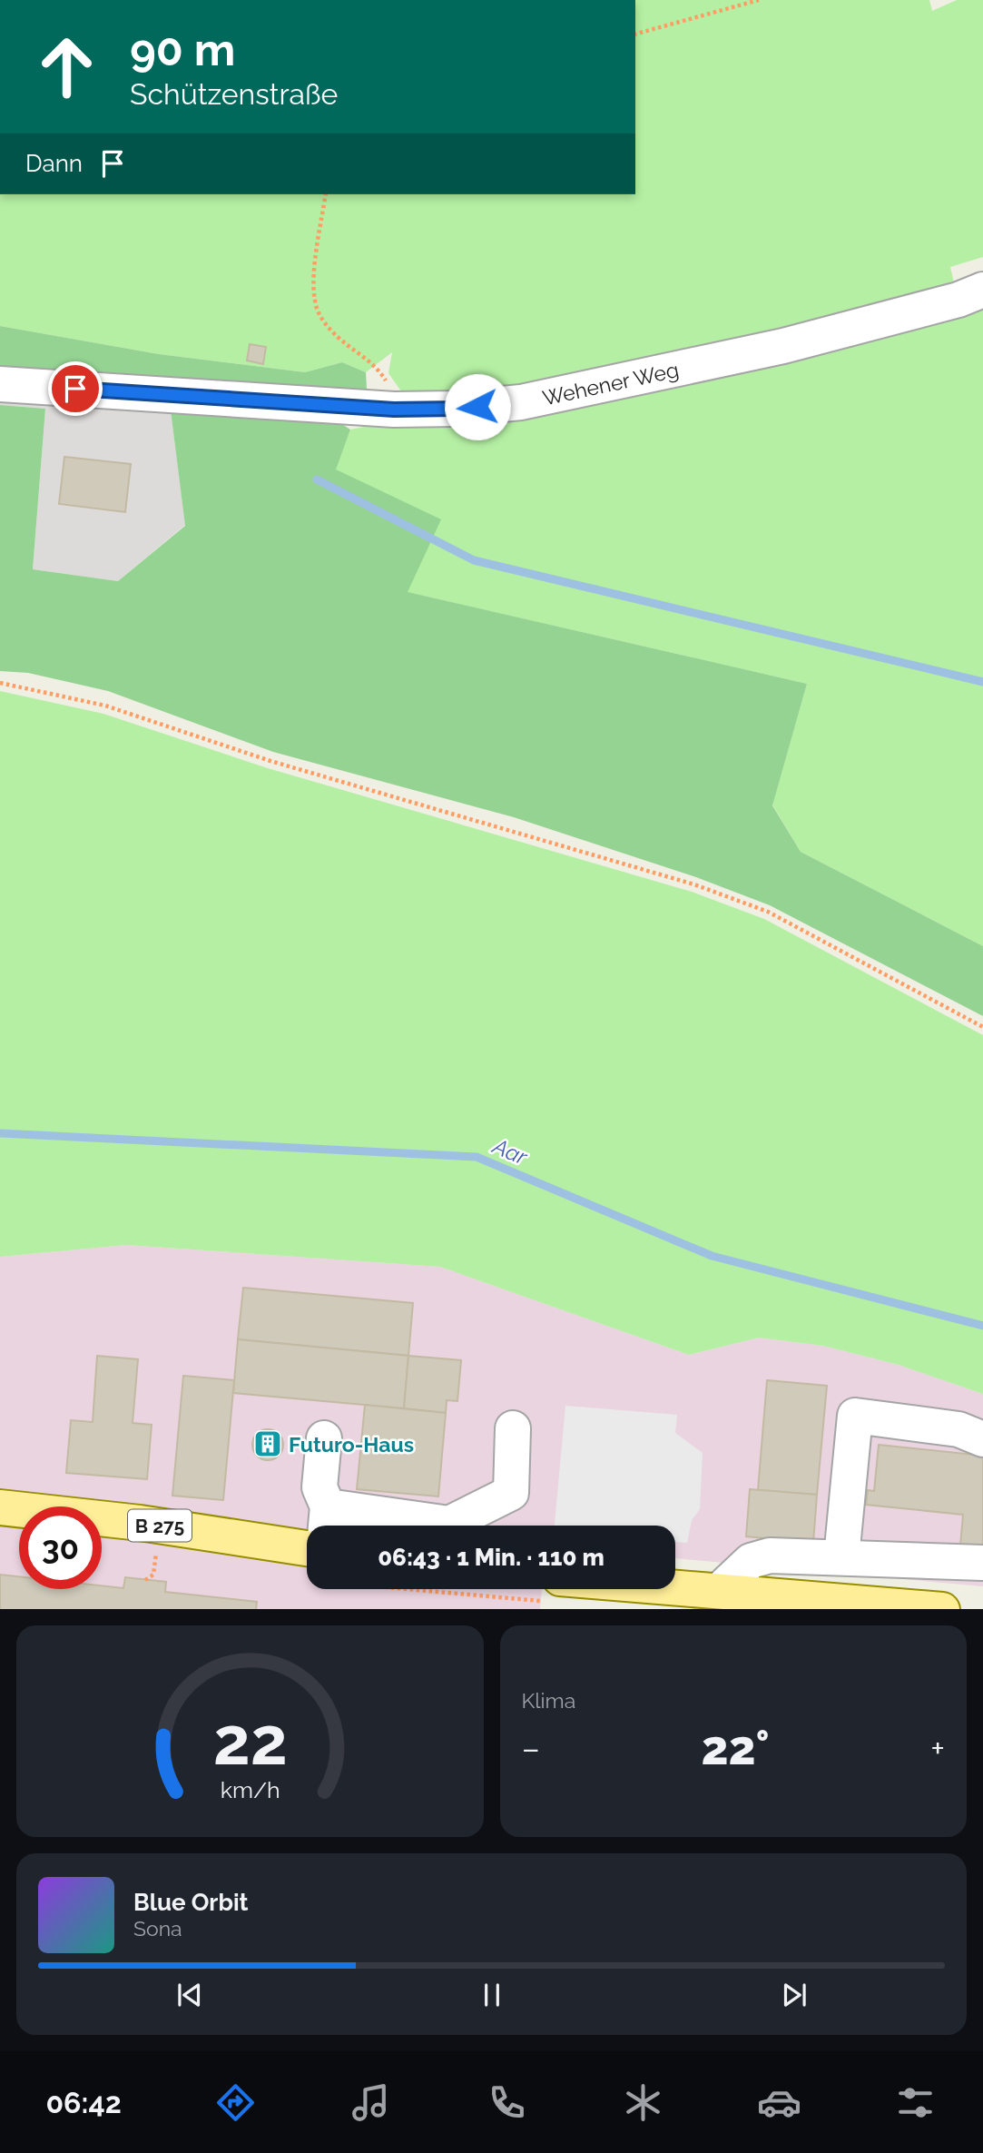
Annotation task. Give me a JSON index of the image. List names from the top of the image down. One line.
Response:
{"streets":{"main road":["B 275"],"street":["Wehener Weg"]},"water":["Aar"],"places":{"building":["Futuro-Haus"]},"page":{"turn":["90 m","Schützenstraße"],"then":"Dann","limit":"30","trip":"06:43 · 1 Min. · 110 m","tile":"Klima","heat":["−","22°","+"],"song":["Blue Orbit","Sona"],"tabs":"06:42","gauge":["22","km/h"]}}
